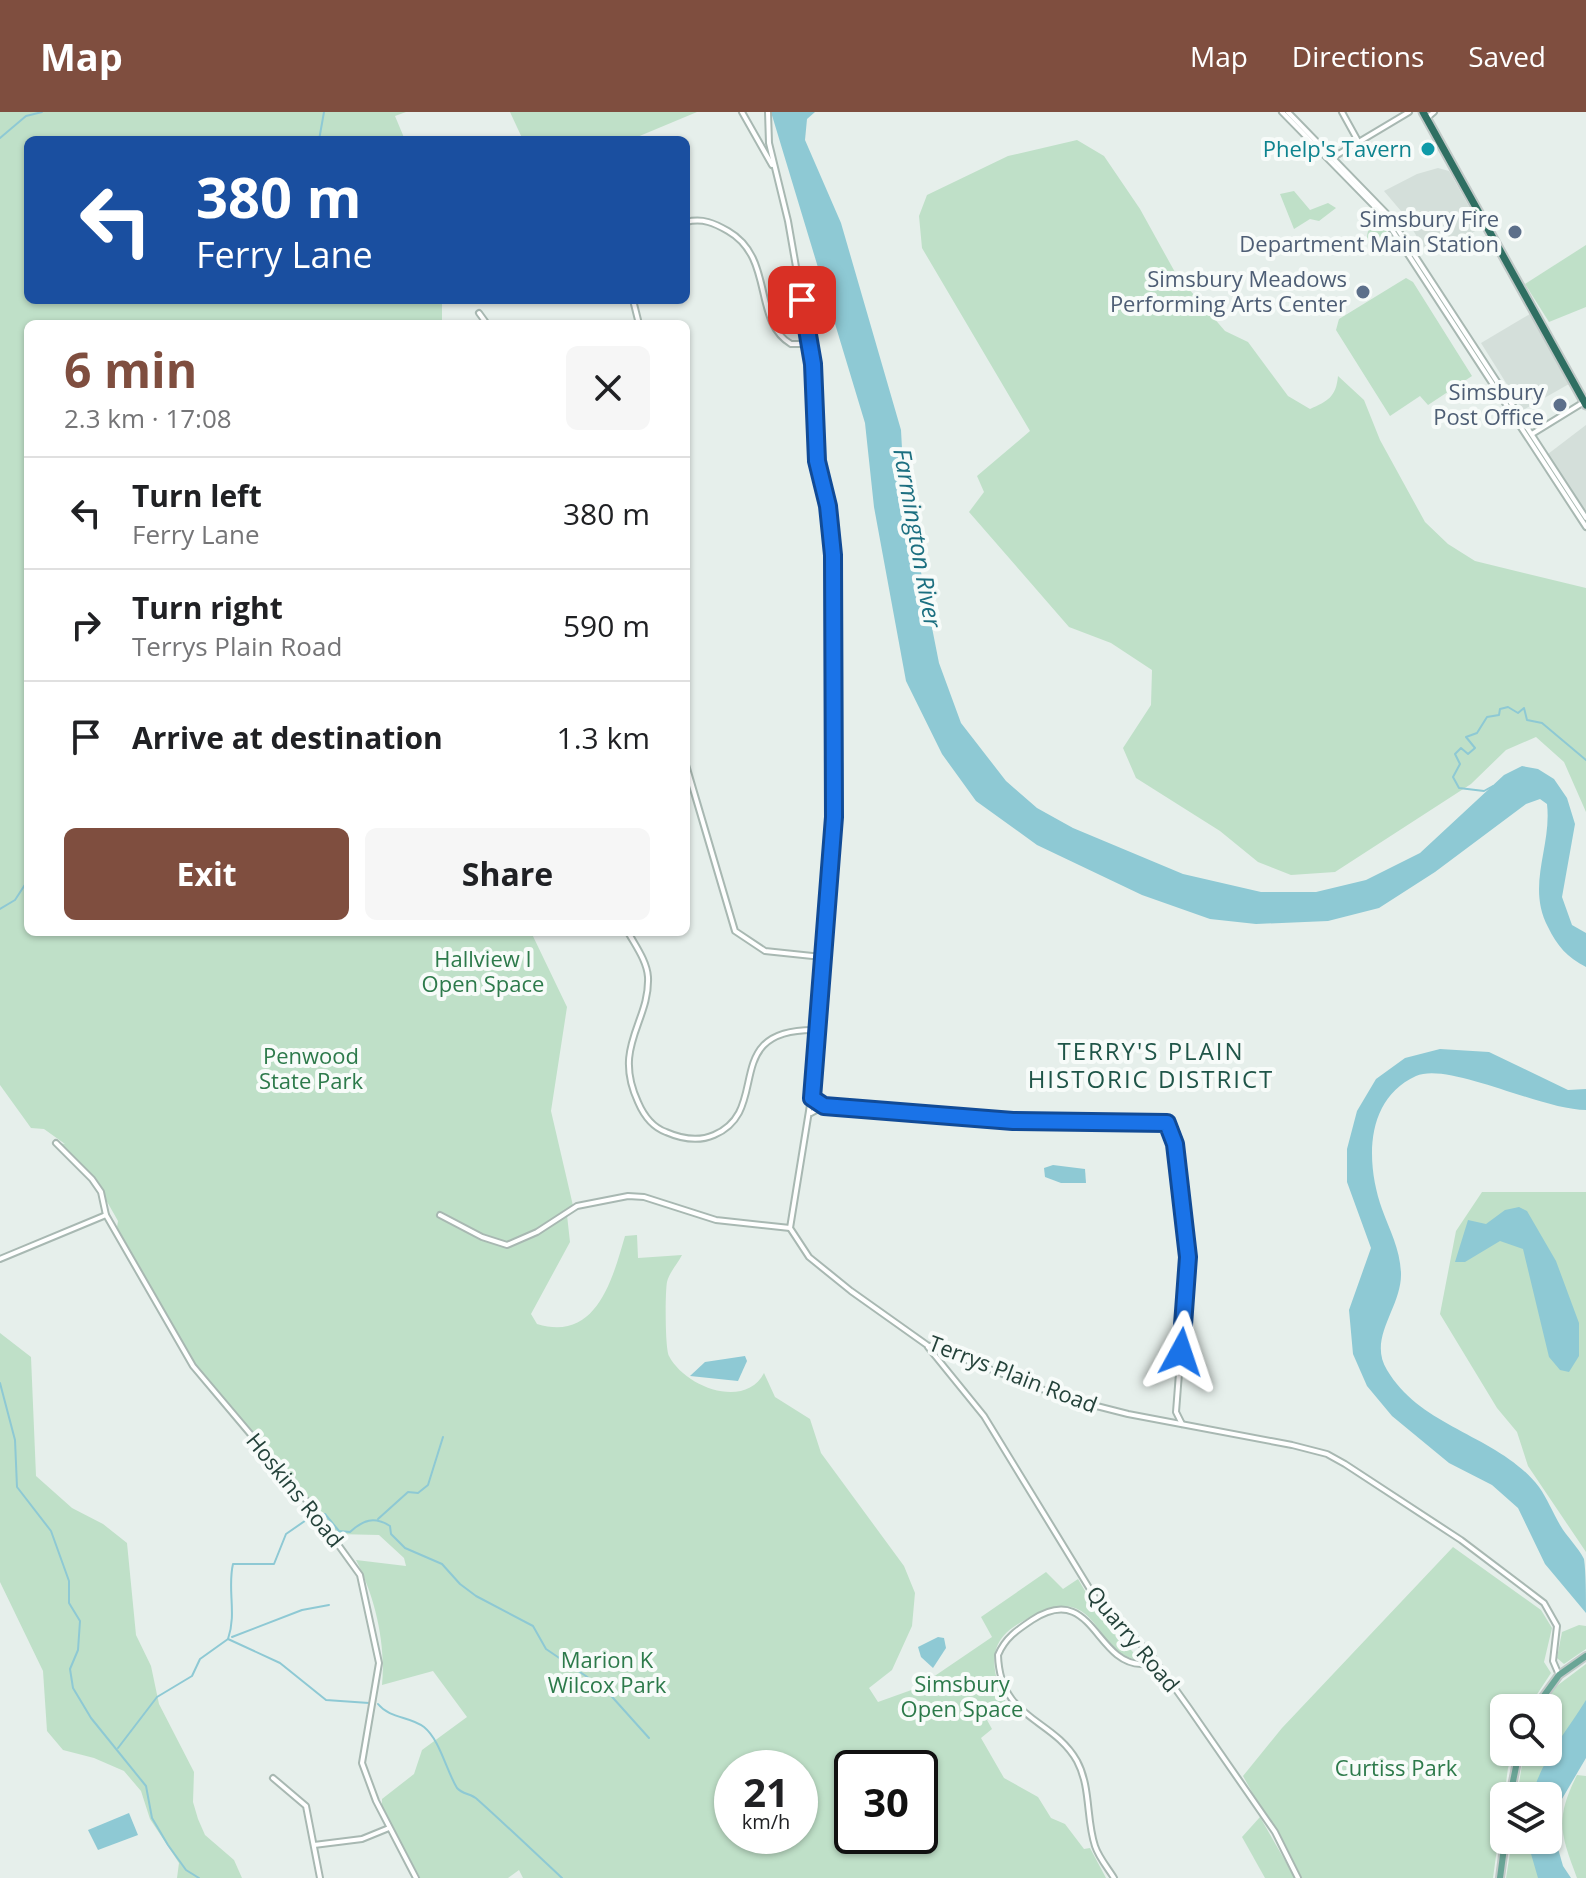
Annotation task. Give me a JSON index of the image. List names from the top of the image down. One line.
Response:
{"streets":{"street":["Terrys Plain Road","Hoskins Road","Quarry Road"]},"crossings":[["Terrys Plain Road","Quarry Road"]],"districts":["TERRY'S PLAIN HISTORIC DISTRICT"],"water":["Farmington River"],"parks":["Hallview I Open Space","Penwood State Park","Marion K Wilcox Park","Simsbury Open Space","Curtiss Park"],"places":["Phelp's Tavern","Simsbury Fire Department Main Station","Simsbury Meadows Performing Arts Center","Simsbury Post Office"],"page":{"header":"Map","nav":["Map","Directions","Saved"],"turn":["380 m","Ferry Lane"],"heading":["6 min","2.3 km · 17:08"],"list":[{"name":"Turn left","note":"Ferry Lane","value":"380 m"},{"name":"Turn right","note":"Terrys Plain Road","value":"590 m"},{"name":"Arrive at destination","value":"1.3 km"}],"buttons":["Exit","Share"],"speed":"21 km/h","limit":"30"}}
